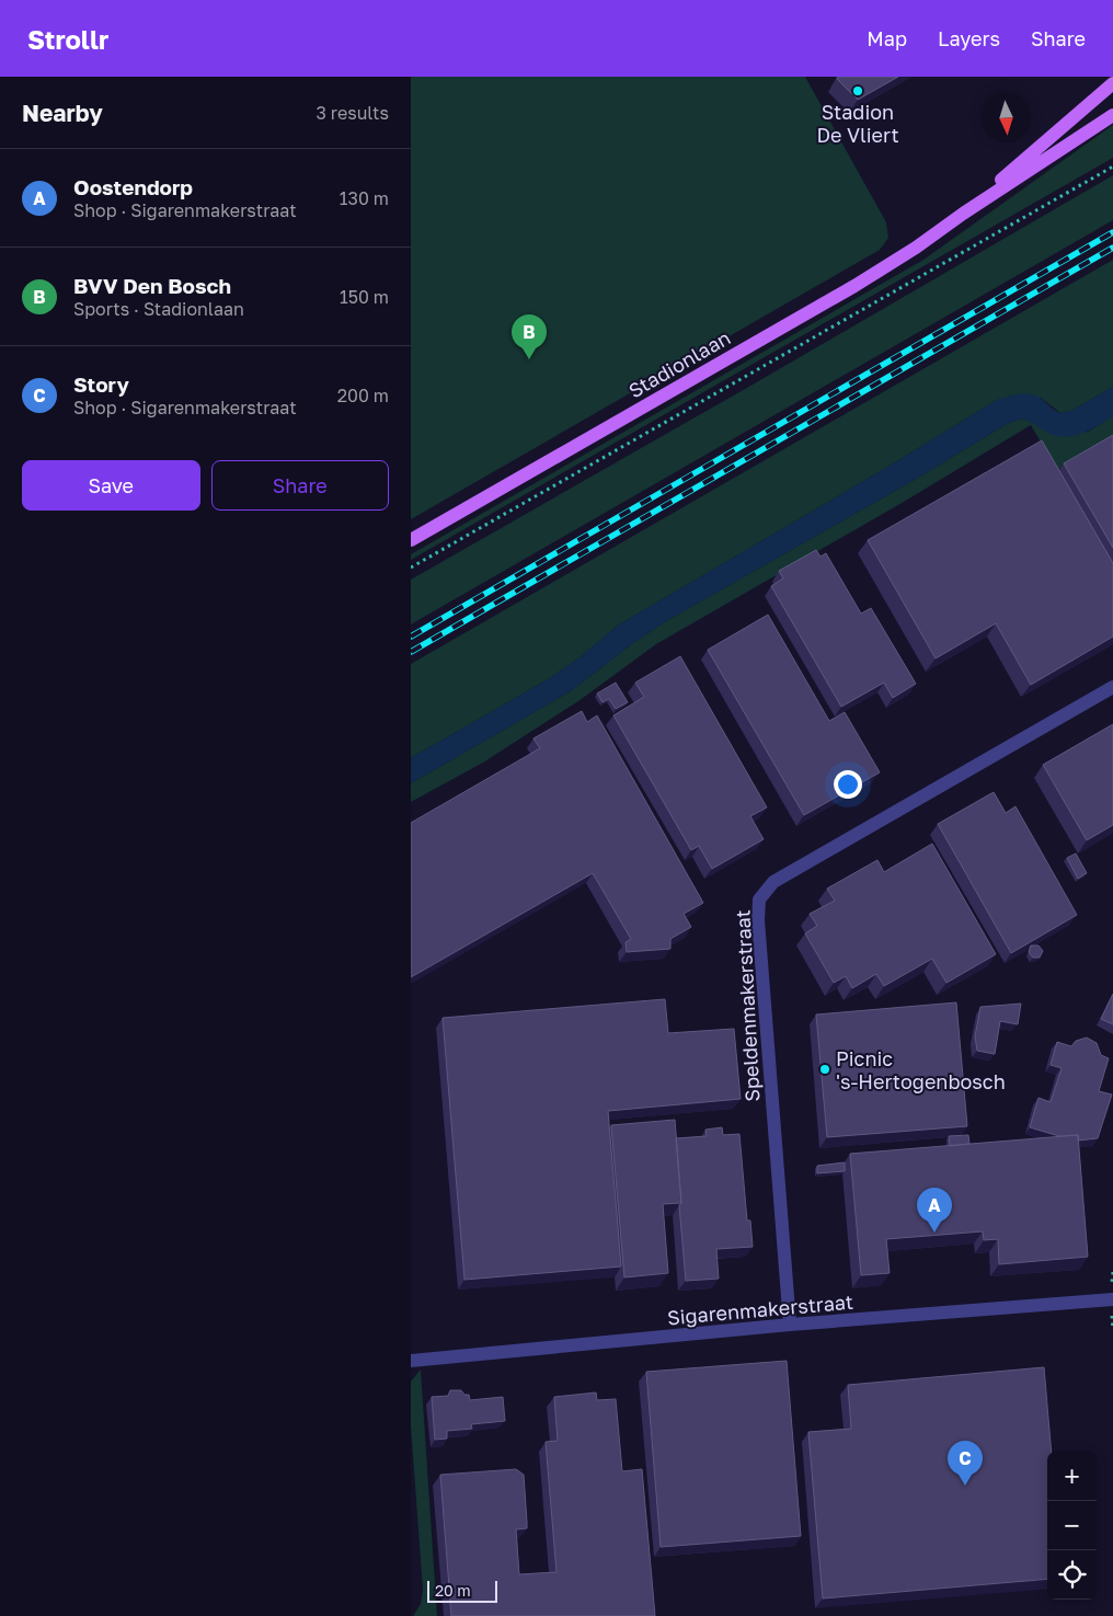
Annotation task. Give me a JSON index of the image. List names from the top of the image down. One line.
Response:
{"streets":{"main road":["Stadionlaan"],"street":["Speldenmakerstraat","Sigarenmakerstraat"]},"crossings":[["Speldenmakerstraat","Sigarenmakerstraat"]],"places":["Stadion De Vliert","Picnic 's-Hertogenbosch"],"scale_bar":"20 m","north":"bottom","page":{"header":"Strollr","nav":["Map","Layers","Share"],"heading":["Nearby","3 results"],"list":[{"mark":"A","name":"Oostendorp","note":"Shop · Sigarenmakerstraat","value":"130 m"},{"mark":"B","name":"BVV Den Bosch","note":"Sports · Stadionlaan","value":"150 m"},{"mark":"C","name":"Story","note":"Shop · Sigarenmakerstraat","value":"200 m"}],"pins":["B","A","C"],"buttons":["Save","Share"],"map_buttons":["+","−"],"scale":"20 m"}}
